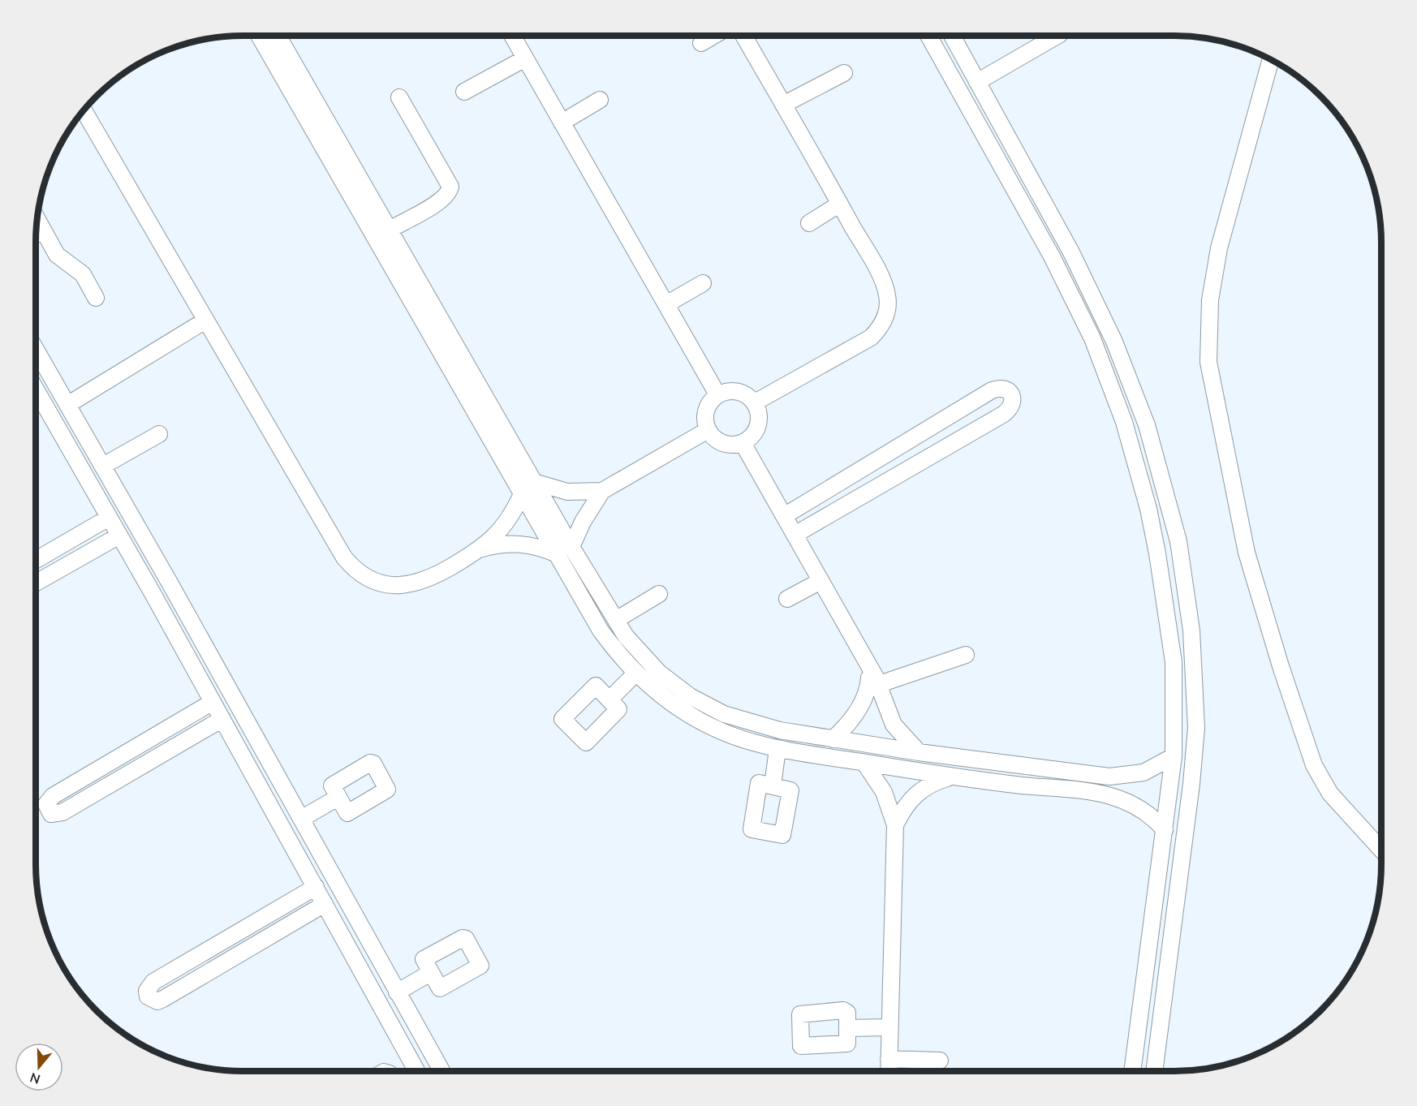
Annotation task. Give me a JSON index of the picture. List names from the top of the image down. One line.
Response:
{"north":"bottom"}
